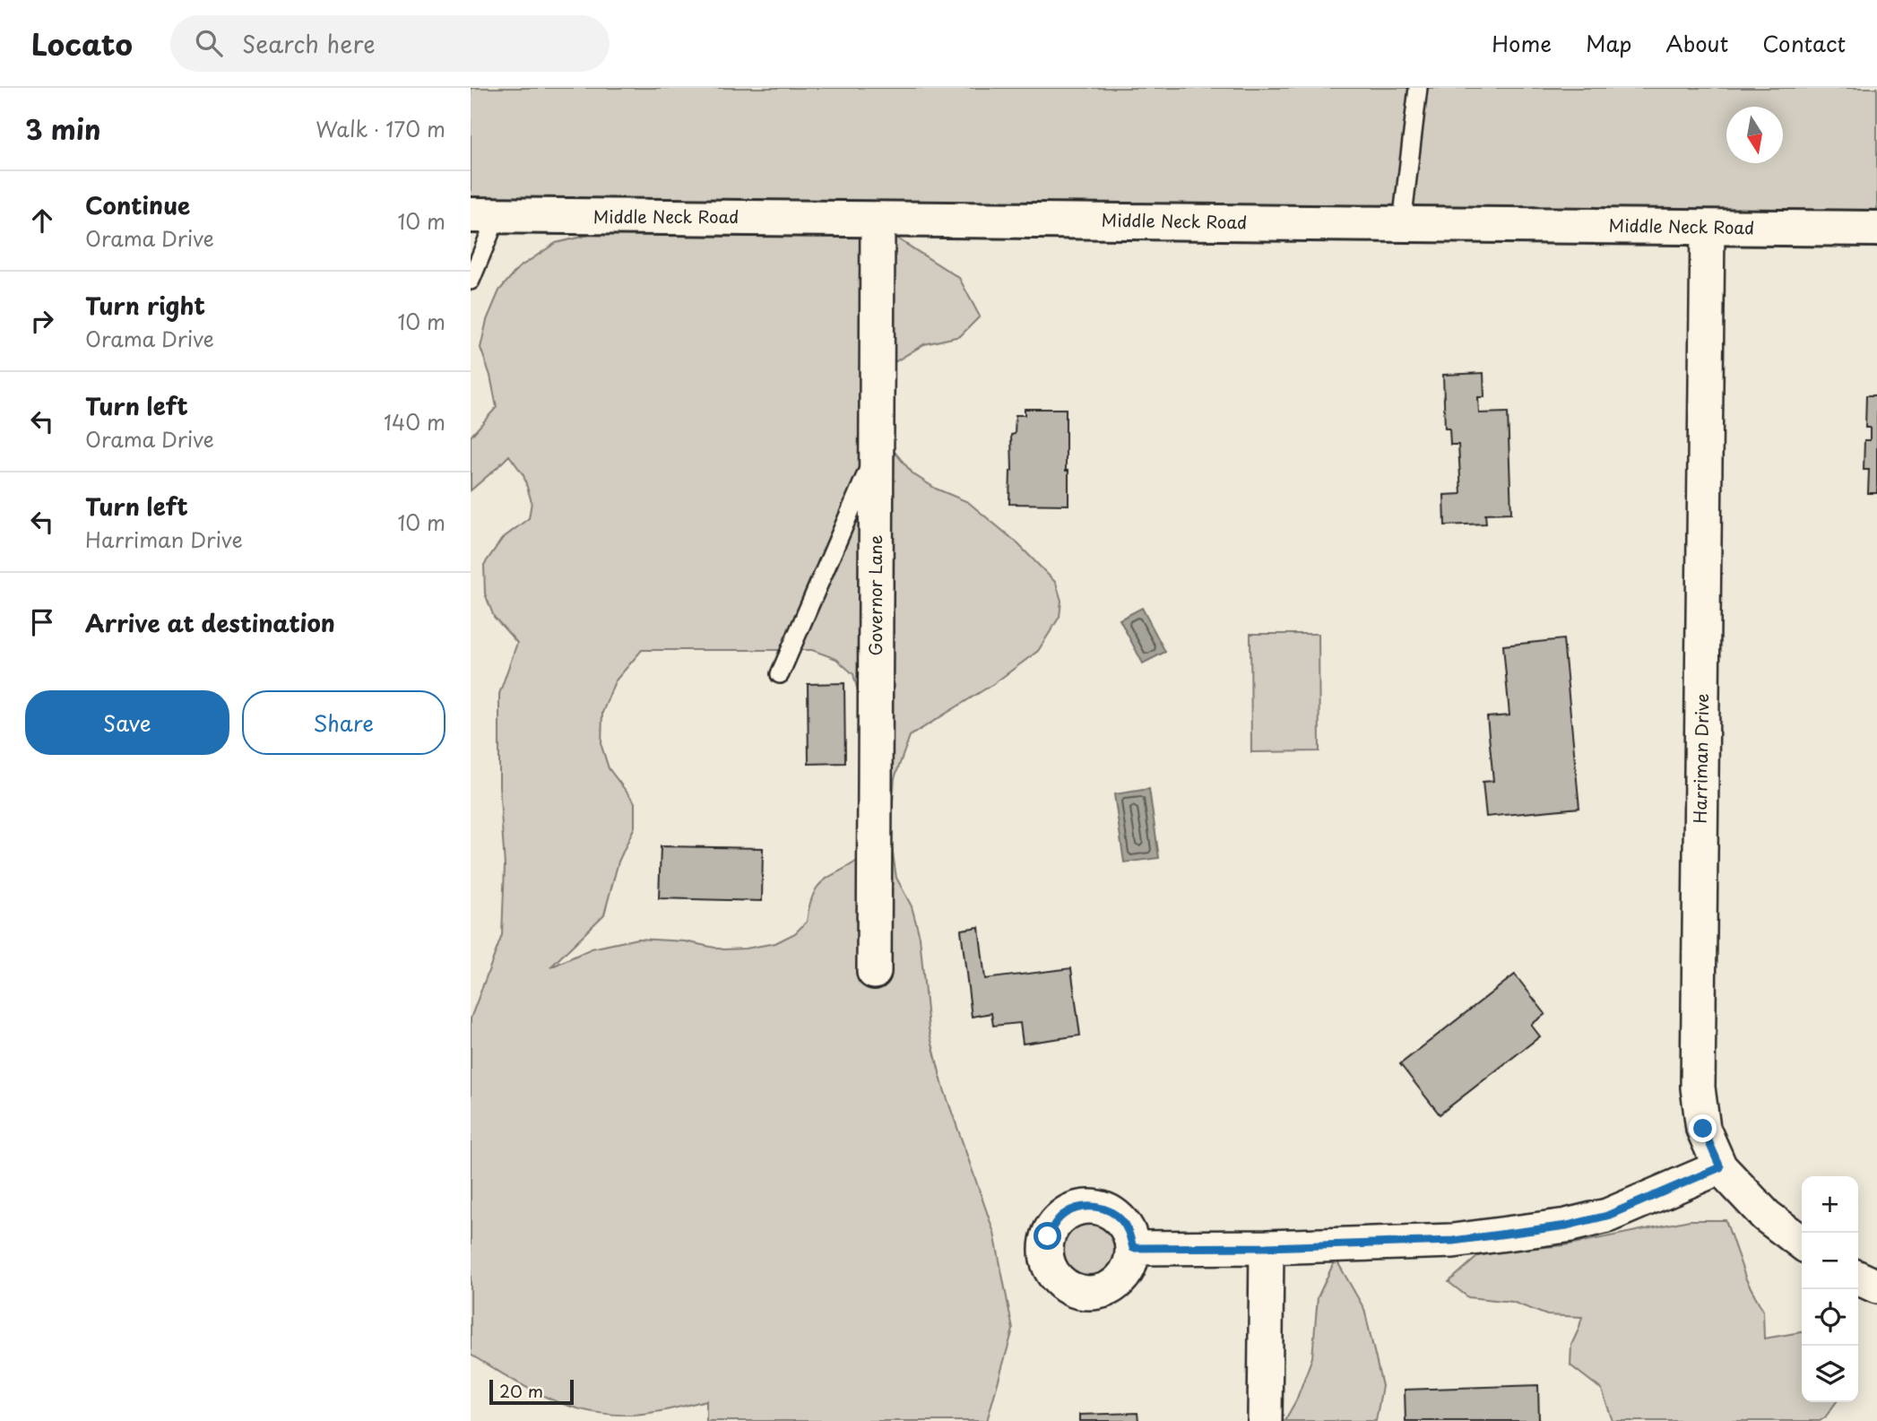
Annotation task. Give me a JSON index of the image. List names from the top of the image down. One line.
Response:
{"streets":{"main road":["Middle Neck Road"],"street":["Governor Lane","Harriman Drive"]},"crossings":[["Middle Neck Road","Governor Lane"],["Middle Neck Road","Harriman Drive"]],"scale_bar":"20 m","north":"bottom","page":{"header":"Locato","search":"Search here","nav":["Home","Map","About","Contact"],"heading":["3 min","Walk · 170 m"],"list":[["Continue","Orama Drive","10 m"],["Turn right","Orama Drive","10 m"],["Turn left","Orama Drive","140 m"],["Turn left","Harriman Drive","10 m"],"Arrive at destination"],"buttons":["Save","Share"],"map_buttons":["+","−"],"scale":"20 m"}}
